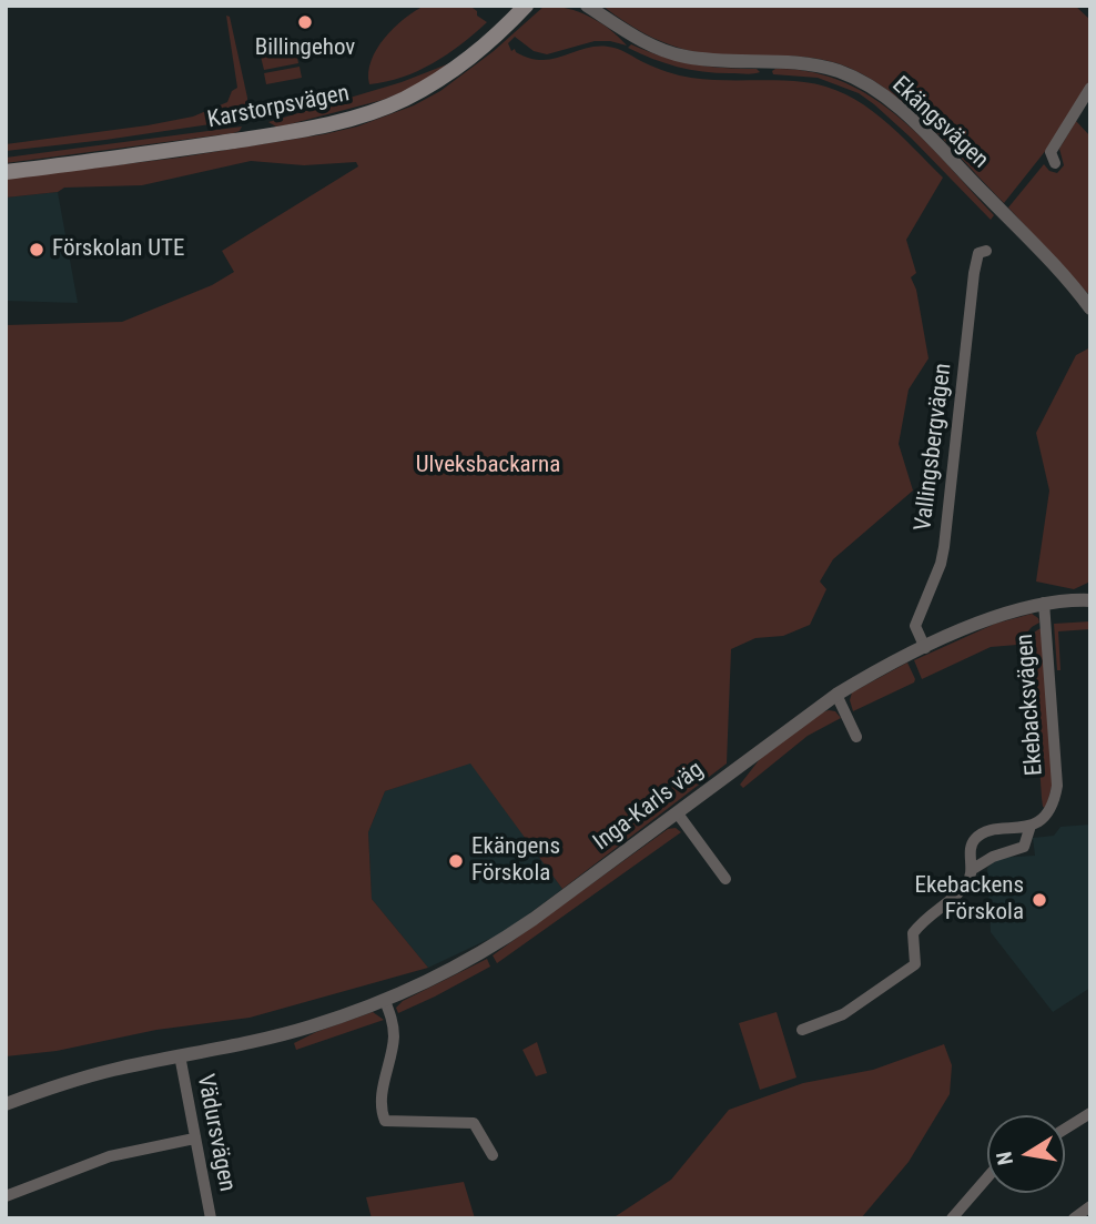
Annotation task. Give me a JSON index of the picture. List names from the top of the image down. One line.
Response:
{"streets":{"main road":["Karstorpsvägen"],"street":["Ekängsvägen","Vallingsbergvägen","Ekebacksvägen","Inga-Karls väg","Vädursvägen"]},"crossings":[["Vallingsbergvägen","Inga-Karls väg"],["Ekebacksvägen","Inga-Karls väg"],["Inga-Karls väg","Vädursvägen"]],"parks":["Ulveksbackarna"],"places":["Billingehov","Förskolan UTE","Ekängens Förskola","Ekebackens Förskola"],"north":"left"}
